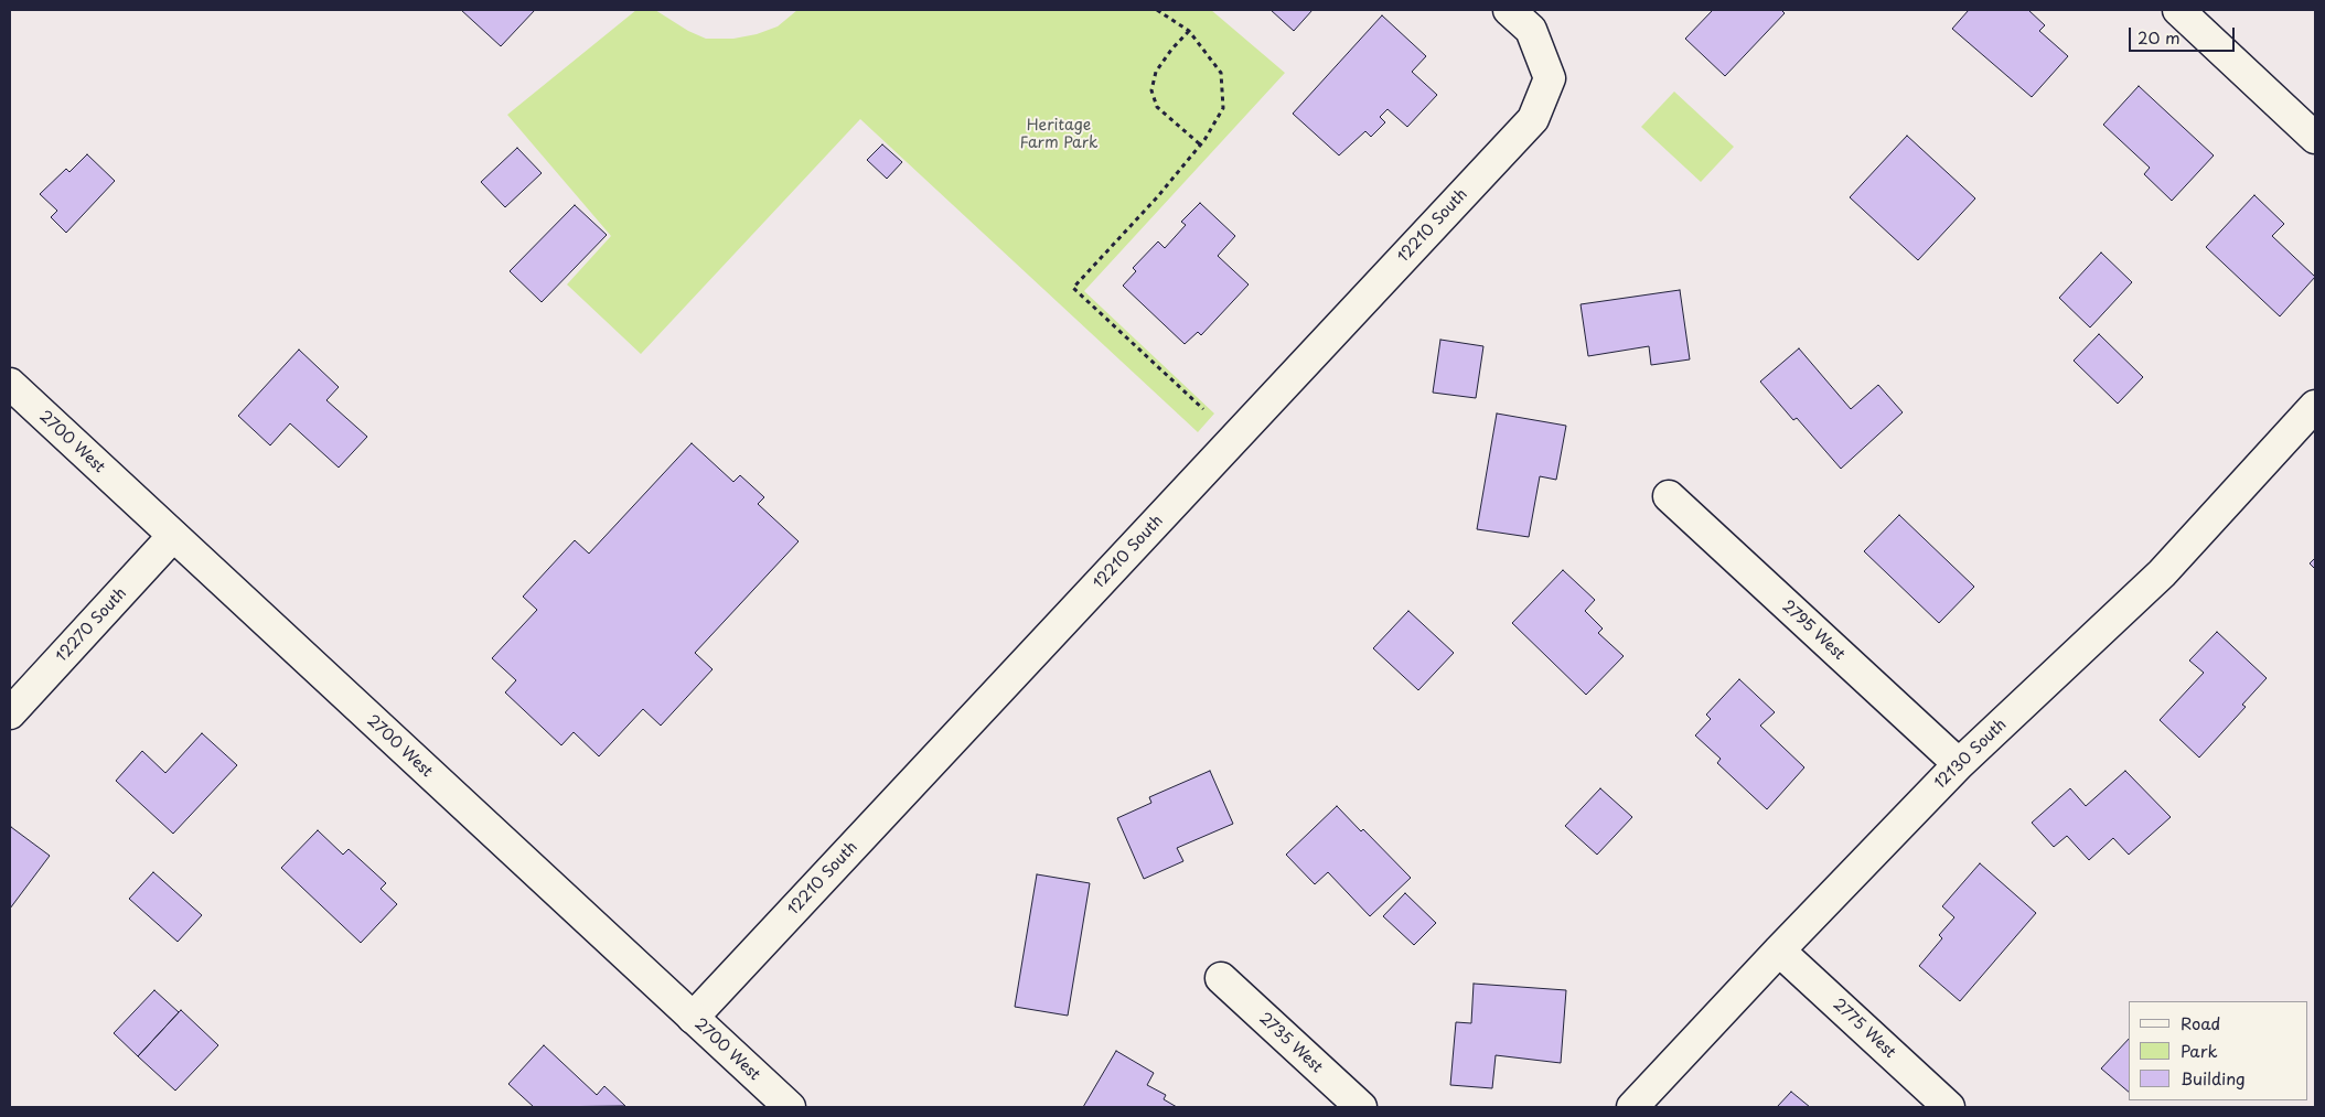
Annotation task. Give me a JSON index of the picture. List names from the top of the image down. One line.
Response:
{"streets":{"street":["12210 South","2700 West","12270 South","2795 West","12130 South","2775 West","2735 West"]},"crossings":[["12210 South","2700 West"],["2700 West","12270 South"],["2795 West","12130 South"],["12130 South","2775 West"]],"parks":["Heritage Farm Park"],"legend":["Road","Park","Building"],"scale_bar":"20 m"}
